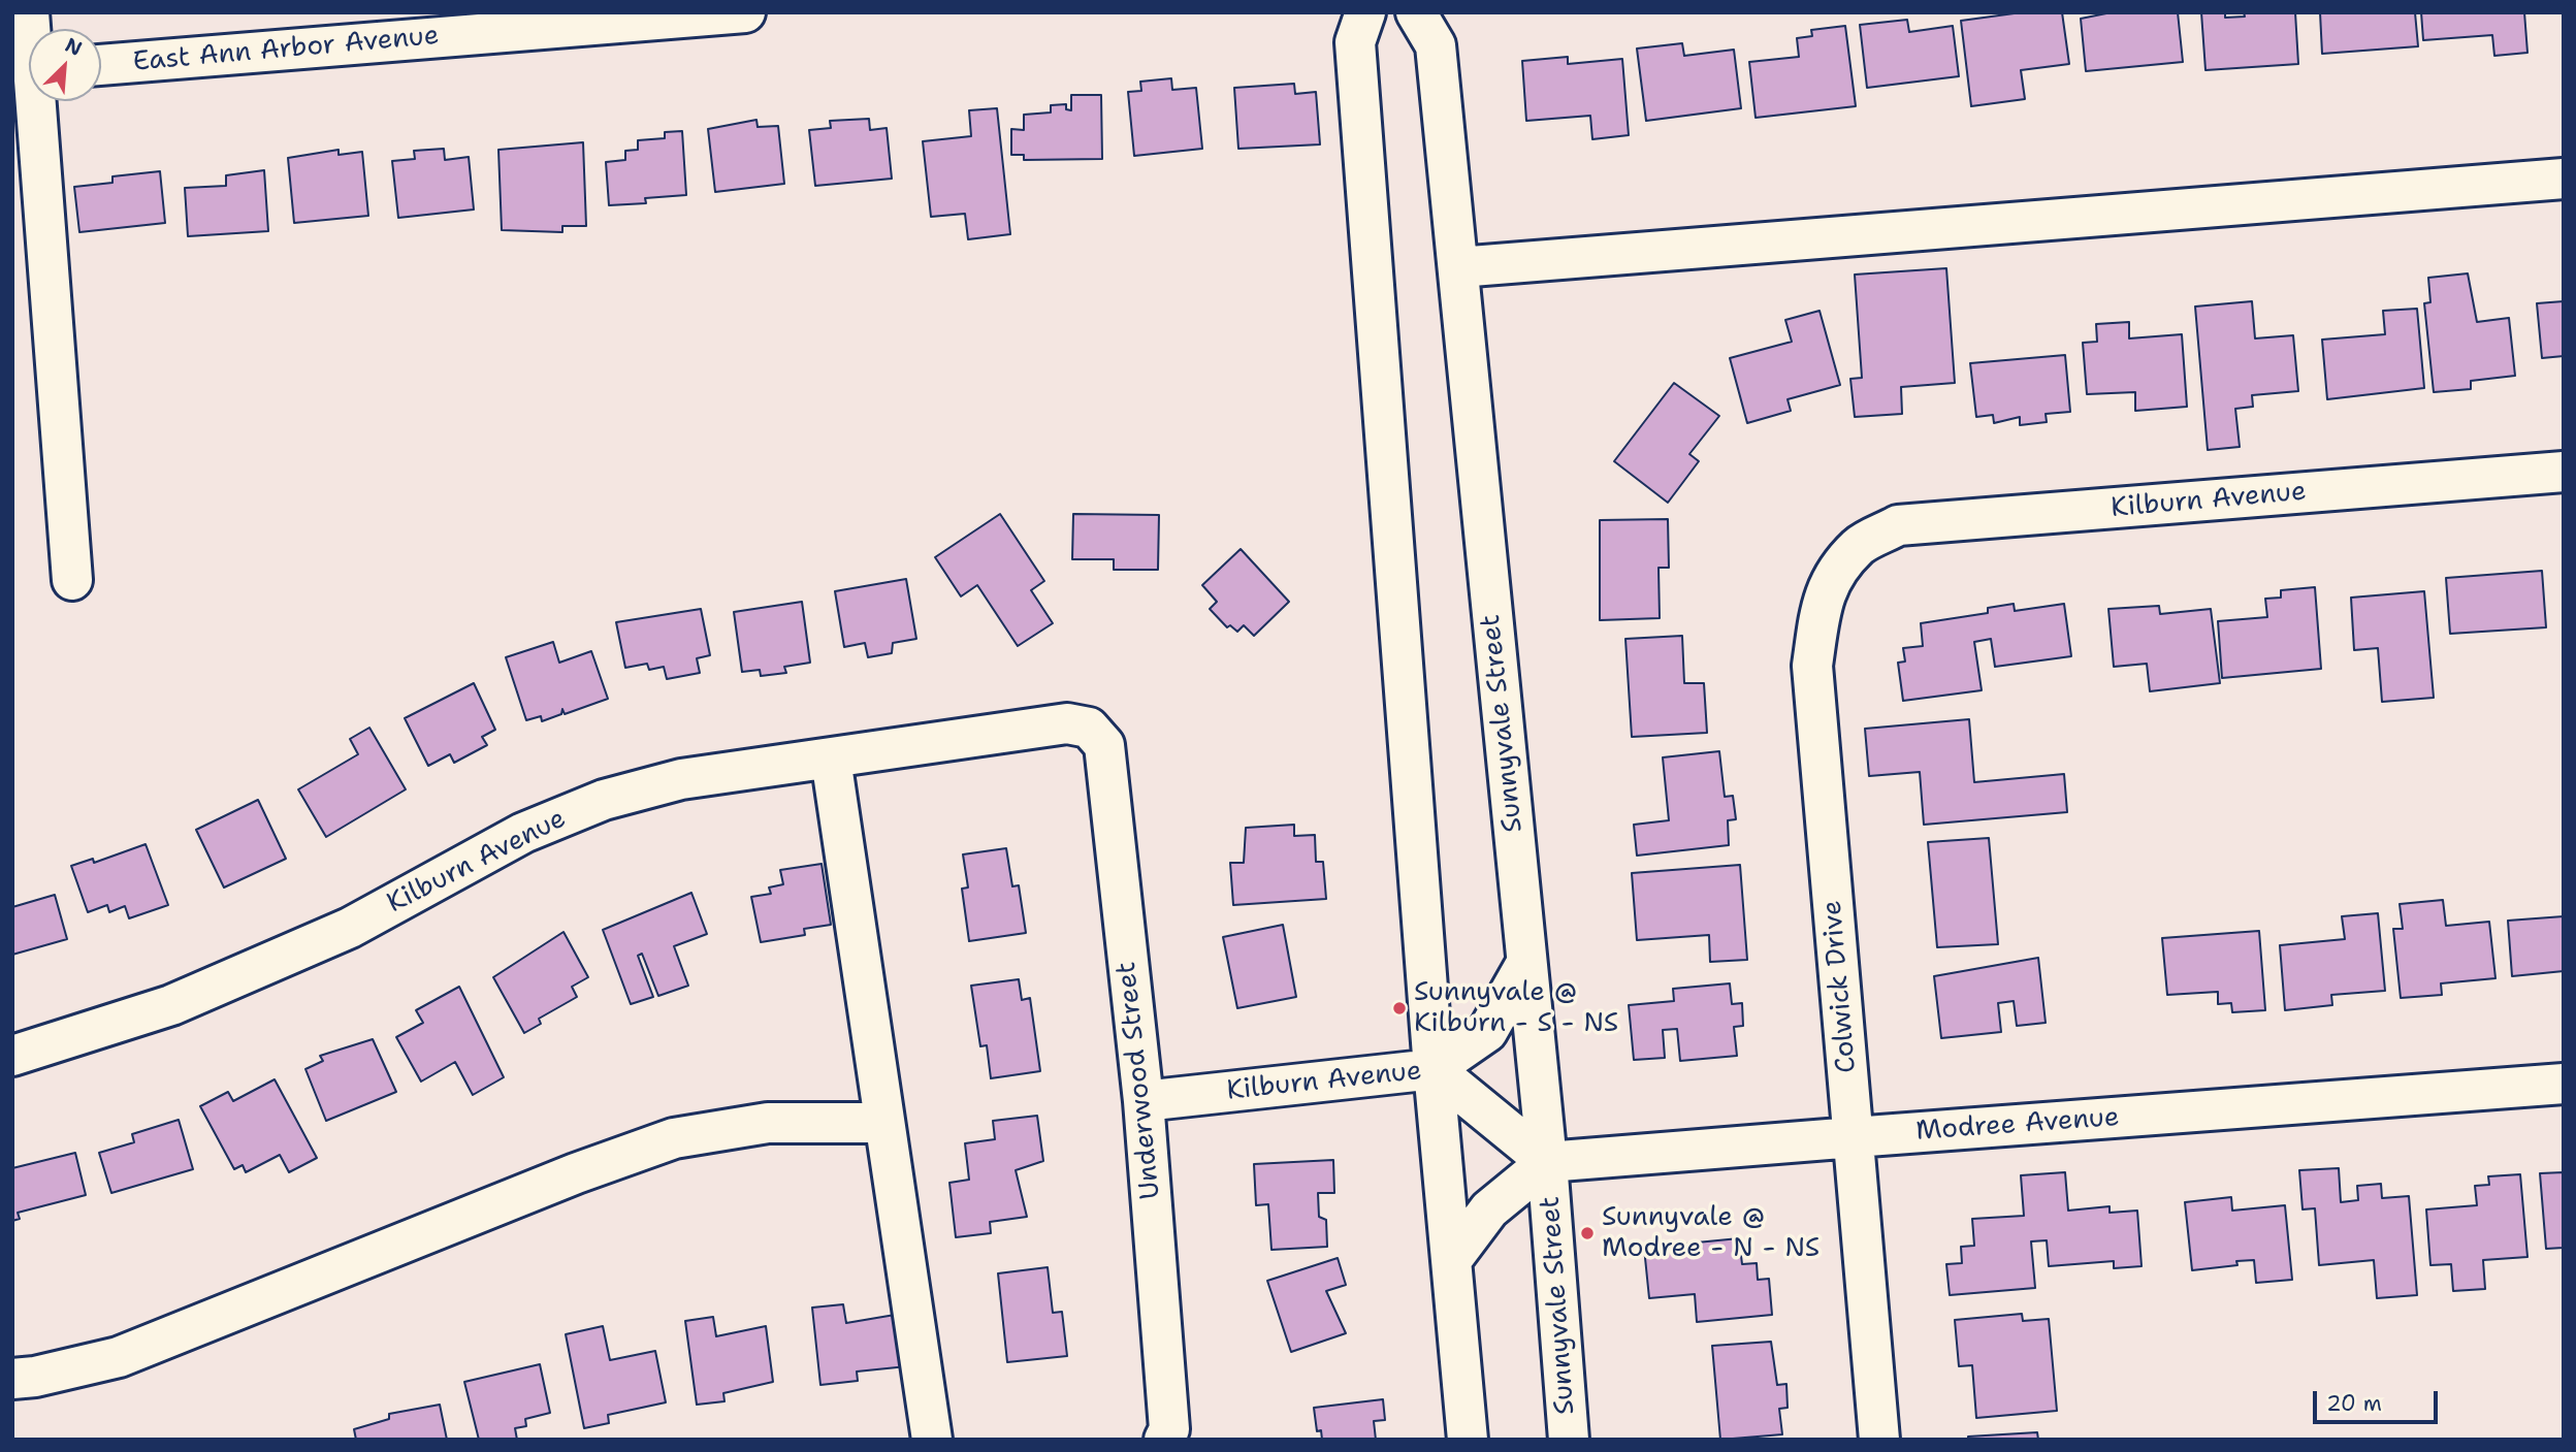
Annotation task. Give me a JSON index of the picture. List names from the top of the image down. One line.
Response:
{"streets":{"street":["East Ann Arbor Avenue","Kilburn Avenue","Sunnyvale Street","Colwick Drive","Underwood Street","Modree Avenue"]},"crossings":[["Kilburn Avenue","Sunnyvale Street"],["Kilburn Avenue","Colwick Drive"],["Kilburn Avenue","Underwood Street"],["Kilburn Avenue","Modree Avenue"],["Sunnyvale Street","Modree Avenue"],["Colwick Drive","Modree Avenue"]],"places":["Sunnyvale @ Kilburn - S - NS","Sunnyvale @ Modree - N - NS"],"scale_bar":"20 m","north":"top right"}
